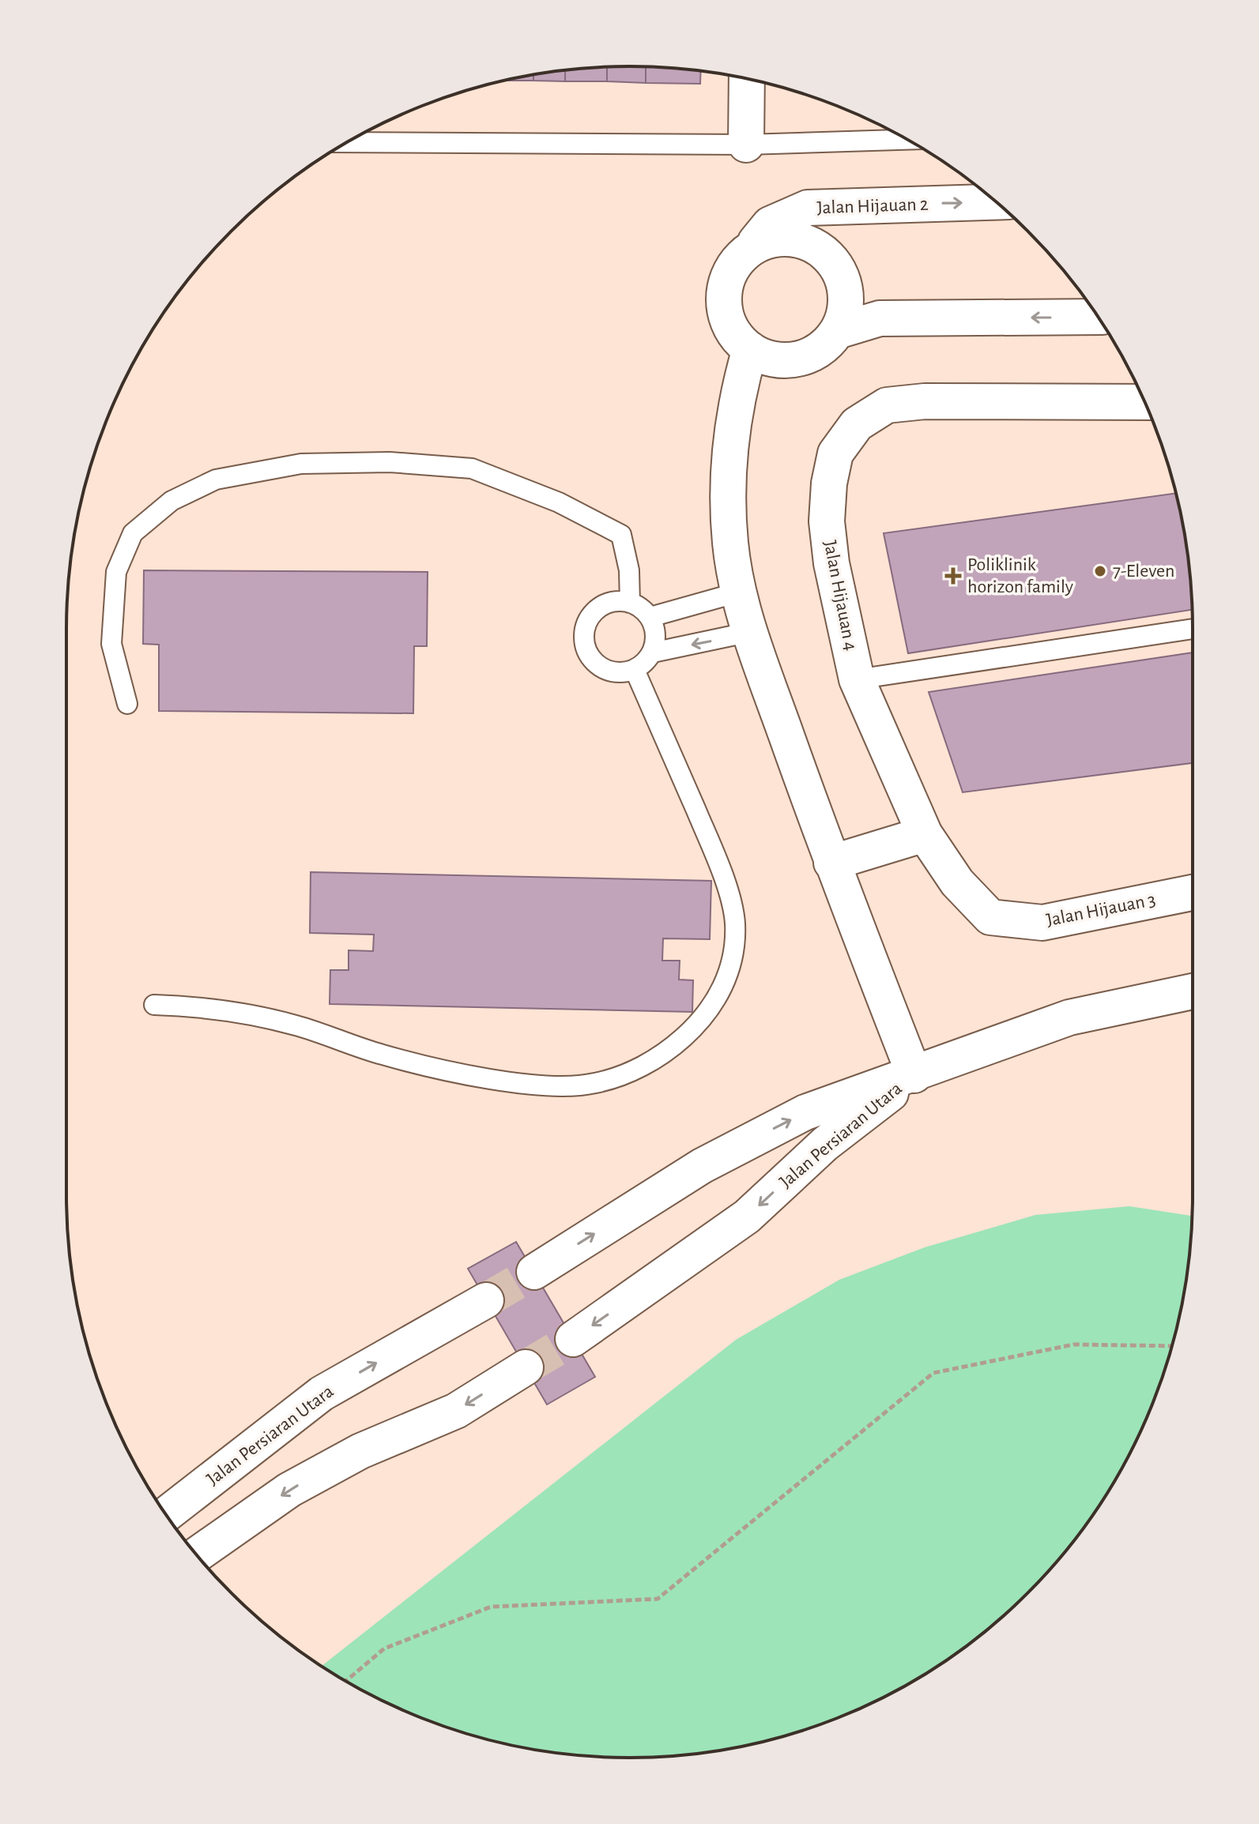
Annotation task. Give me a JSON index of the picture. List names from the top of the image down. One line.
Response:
{"streets":{"street":["Jalan Hijauan 2","Jalan Hijauan 4","Jalan Hijauan 3","Jalan Persiaran Utara"]},"crossings":[["Jalan Hijauan 4","Jalan Hijauan 3"]],"places":{"other":["7-Eleven"],"health":["Poliklinik horizon family"]}}
